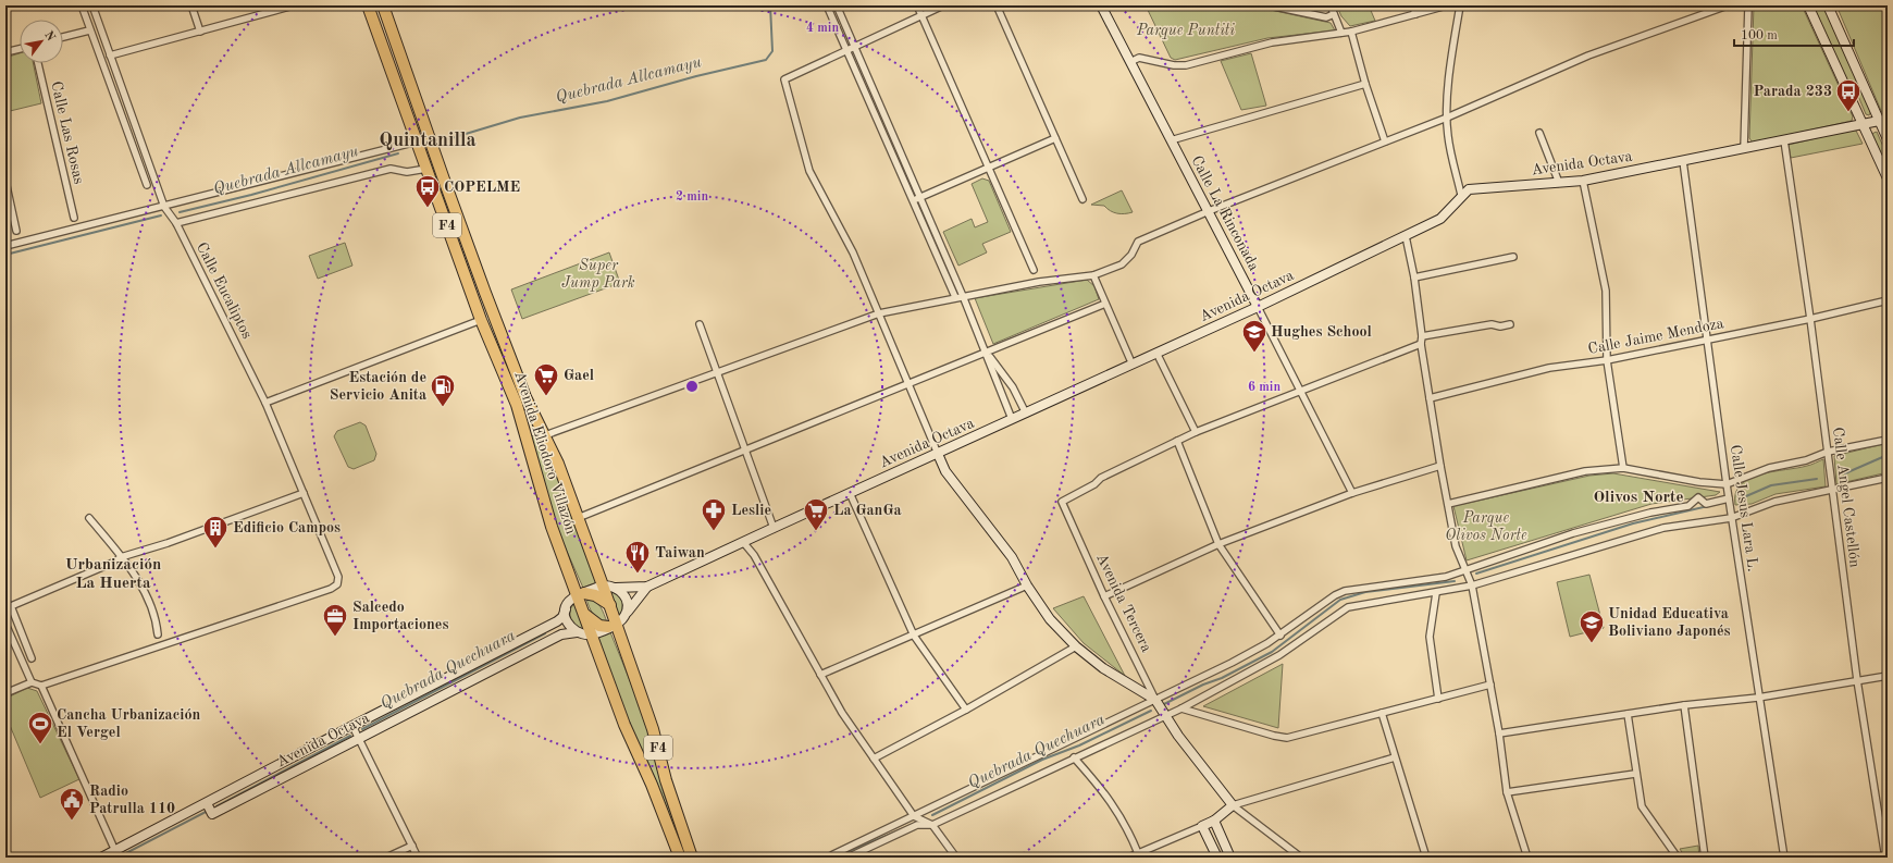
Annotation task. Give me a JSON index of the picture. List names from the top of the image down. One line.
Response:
{"streets":{"highway":["F4","Avenida Eliodoro Villazón"],"main road":["Avenida Octava","Calle La Rinconada","Avenida Tercera"],"street":["Calle Las Rosas","Calle Eucaliptos","Calle Jaime Mendoza","Calle Angel Castellón","Calle Jesus Lara L."]},"crossings":[["Avenida Octava","Calle La Rinconada"],["Avenida Octava","Avenida Eliodoro Villazón"],["Avenida Octava","Calle Angel Castellón"],["Avenida Octava","Calle Jesus Lara L."],["Calle Jaime Mendoza","Calle Angel Castellón"],["Calle Jaime Mendoza","Calle Jesus Lara L."]],"districts":["Quintanilla","Olivos Norte","Urbanización La Huerta"],"water":["Quebrada Allcamayu","Quebrada Quechuara"],"parks":["Parque Puntiti","Super Jump Park","Parque Olivos Norte"],"places":{"bus stop":["Parada 233","COPELME"],"school or university":["Hughes School","Unidad Educativa Boliviano Japonés"],"supermarket":["Gael","La GanGa"],"fuel station":["Estación de Servicio Anita"],"pharmacy":["Leslie"],"building":["Edificio Campos"],"restaurant":["Taiwan"],"office":["Salcedo Importaciones"],"sports":["Cancha Urbanización El Vergel"],"public building":["Radio Patrulla 110"]},"scale_bar":"100 m","north":"top right","rings":["4 min","2 min","6 min"]}
